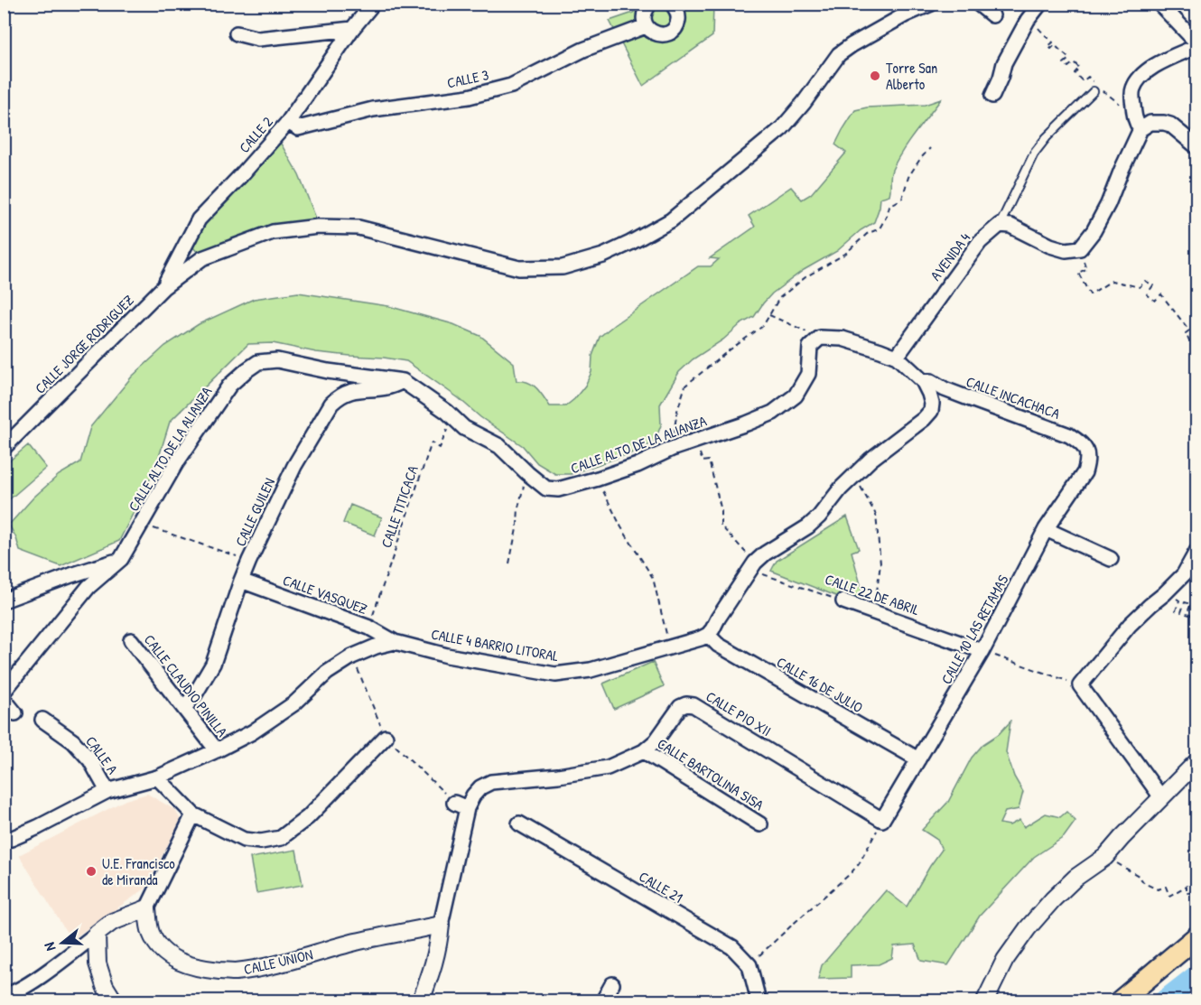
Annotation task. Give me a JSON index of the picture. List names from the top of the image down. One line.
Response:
{"streets":{"street":["CALLE 3","CALLE 2","AVENIDA 4","CALLE JORGE RODRIGUEZ","CALLE INCACHACA","CALLE ALTO DE LA ALIANZA","CALLE GUILEN","CALLE VASQUEZ","CALLE 22 DE ABRIL","CALLE 10 LAS RETAMAS","CALLE 4 BARRIO LITORAL","CALLE 16 DE JULIO","CALLE CLAUDIO PINILLA","CALLE PIO XII","CALLE A","CALLE BARTOLINA SISA","CALLE 21","CALLE UNION"],"path":["CALLE TITICACA"]},"crossings":[["CALLE 3","CALLE 2"],["CALLE 2","CALLE JORGE RODRIGUEZ"],["CALLE INCACHACA","CALLE 10 LAS RETAMAS"],["CALLE ALTO DE LA ALIANZA","CALLE TITICACA"],["CALLE ALTO DE LA ALIANZA","CALLE GUILEN"],["CALLE ALTO DE LA ALIANZA","CALLE 22 DE ABRIL"],["CALLE TITICACA","CALLE VASQUEZ"],["CALLE GUILEN","CALLE VASQUEZ"],["CALLE GUILEN","CALLE CLAUDIO PINILLA"],["CALLE VASQUEZ","CALLE 4 BARRIO LITORAL"],["CALLE 22 DE ABRIL","CALLE 10 LAS RETAMAS"],["CALLE 10 LAS RETAMAS","CALLE 16 DE JULIO"],["CALLE 10 LAS RETAMAS","CALLE PIO XII"],["CALLE 4 BARRIO LITORAL","CALLE 16 DE JULIO"],["CALLE PIO XII","CALLE BARTOLINA SISA"],["CALLE PIO XII","CALLE UNION"]],"places":["Torre San Alberto","U.E. Francisco de Miranda"],"north":"left"}
